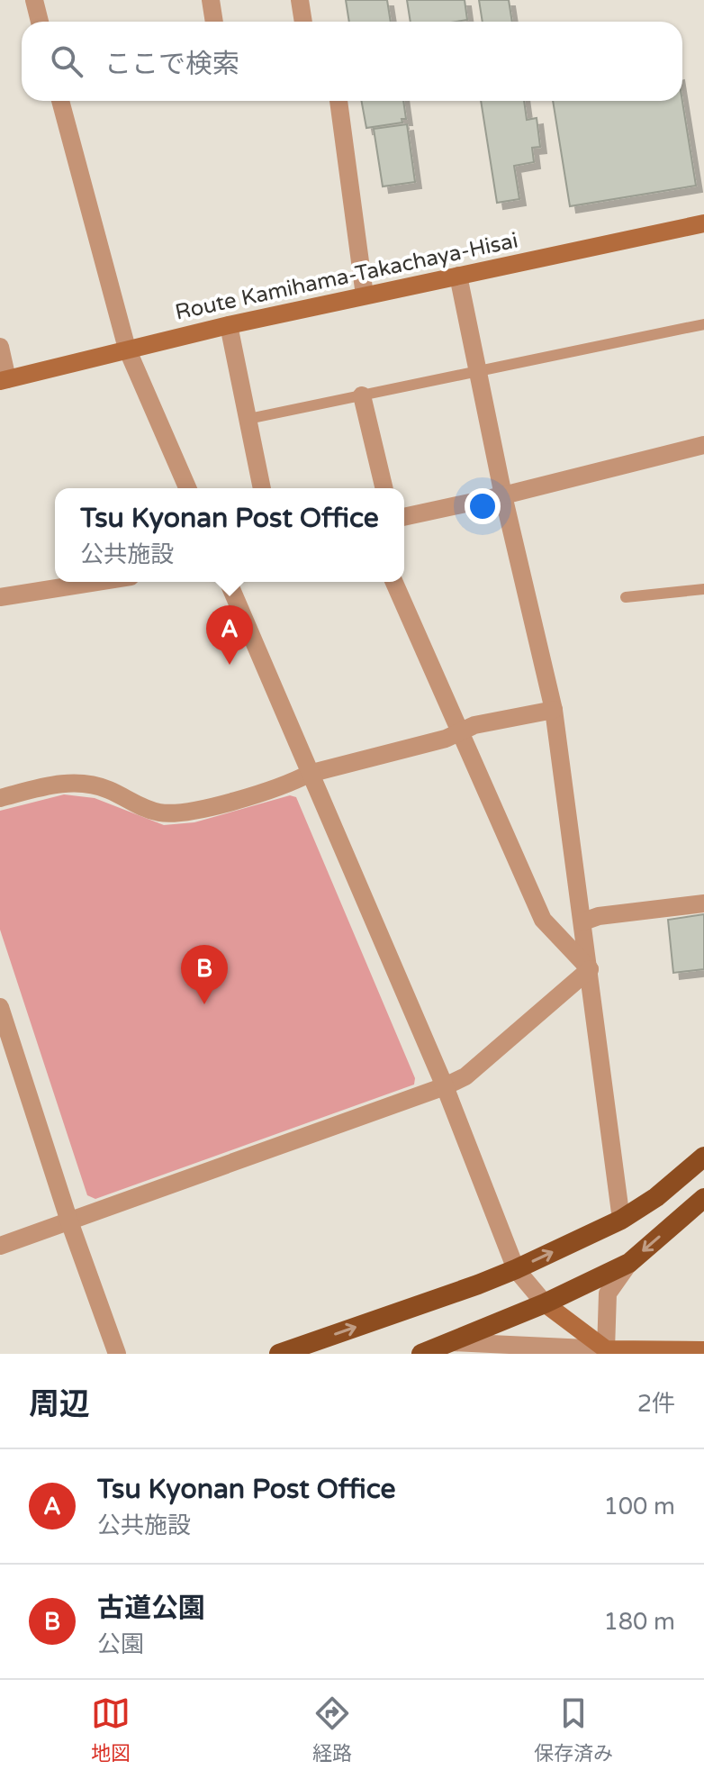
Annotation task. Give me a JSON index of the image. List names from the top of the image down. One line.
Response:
{"streets":{"main road":["Route Kamihama-Takachaya-Hisai"]},"page":{"search":"ここで検索","popup":["Tsu Kyonan Post Office","公共施設"],"pins":["A","B"],"heading":["周辺","2件"],"list":[{"mark":"A","name":"Tsu Kyonan Post Office","note":"公共施設","value":"100 m"},{"mark":"B","name":"古道公園","note":"公園","value":"180 m"}],"nav":["地図","経路","保存済み"]}}
